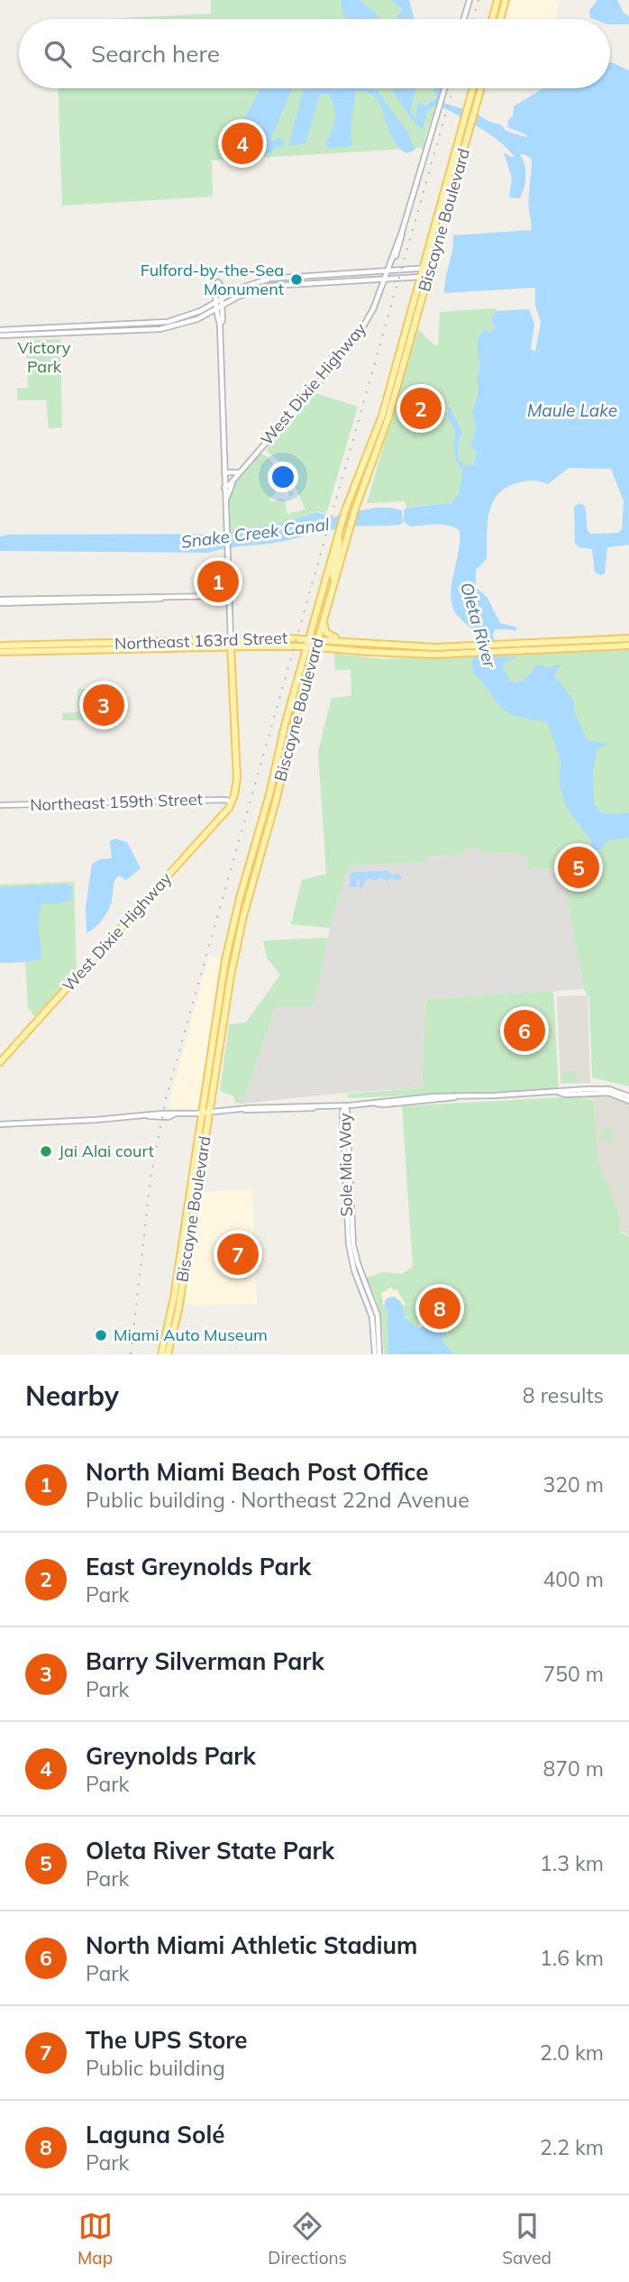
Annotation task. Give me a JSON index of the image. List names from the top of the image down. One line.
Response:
{"streets":{"main road":["Biscayne Boulevard","West Dixie Highway","Northeast 163rd Street"],"street":["Northeast 159th Street","Sole Mia Way"]},"crossings":[["Biscayne Boulevard","Northeast 163rd Street"],["West Dixie Highway","Northeast 159th Street"]],"water":["Maule Lake","Snake Creek Canal","Oleta River"],"parks":["Victory Park"],"places":["Fulford-by-the-Sea Monument","Jai Alai court","Miami Auto Museum"],"page":{"search":"Search here","pins":["4","2","1","3","5","6","7","8"],"heading":["Nearby","8 results"],"list":[{"mark":"1","name":"North Miami Beach Post Office","note":"Public building · Northeast 22nd Avenue","value":"320 m"},{"mark":"2","name":"East Greynolds Park","note":"Park","value":"400 m"},{"mark":"3","name":"Barry Silverman Park","note":"Park","value":"750 m"},{"mark":"4","name":"Greynolds Park","note":"Park","value":"870 m"},{"mark":"5","name":"Oleta River State Park","note":"Park","value":"1.3 km"},{"mark":"6","name":"North Miami Athletic Stadium","note":"Park","value":"1.6 km"},{"mark":"7","name":"The UPS Store","note":"Public building","value":"2.0 km"},{"mark":"8","name":"Laguna Solé","note":"Park","value":"2.2 km"}],"nav":["Map","Directions","Saved"]}}
